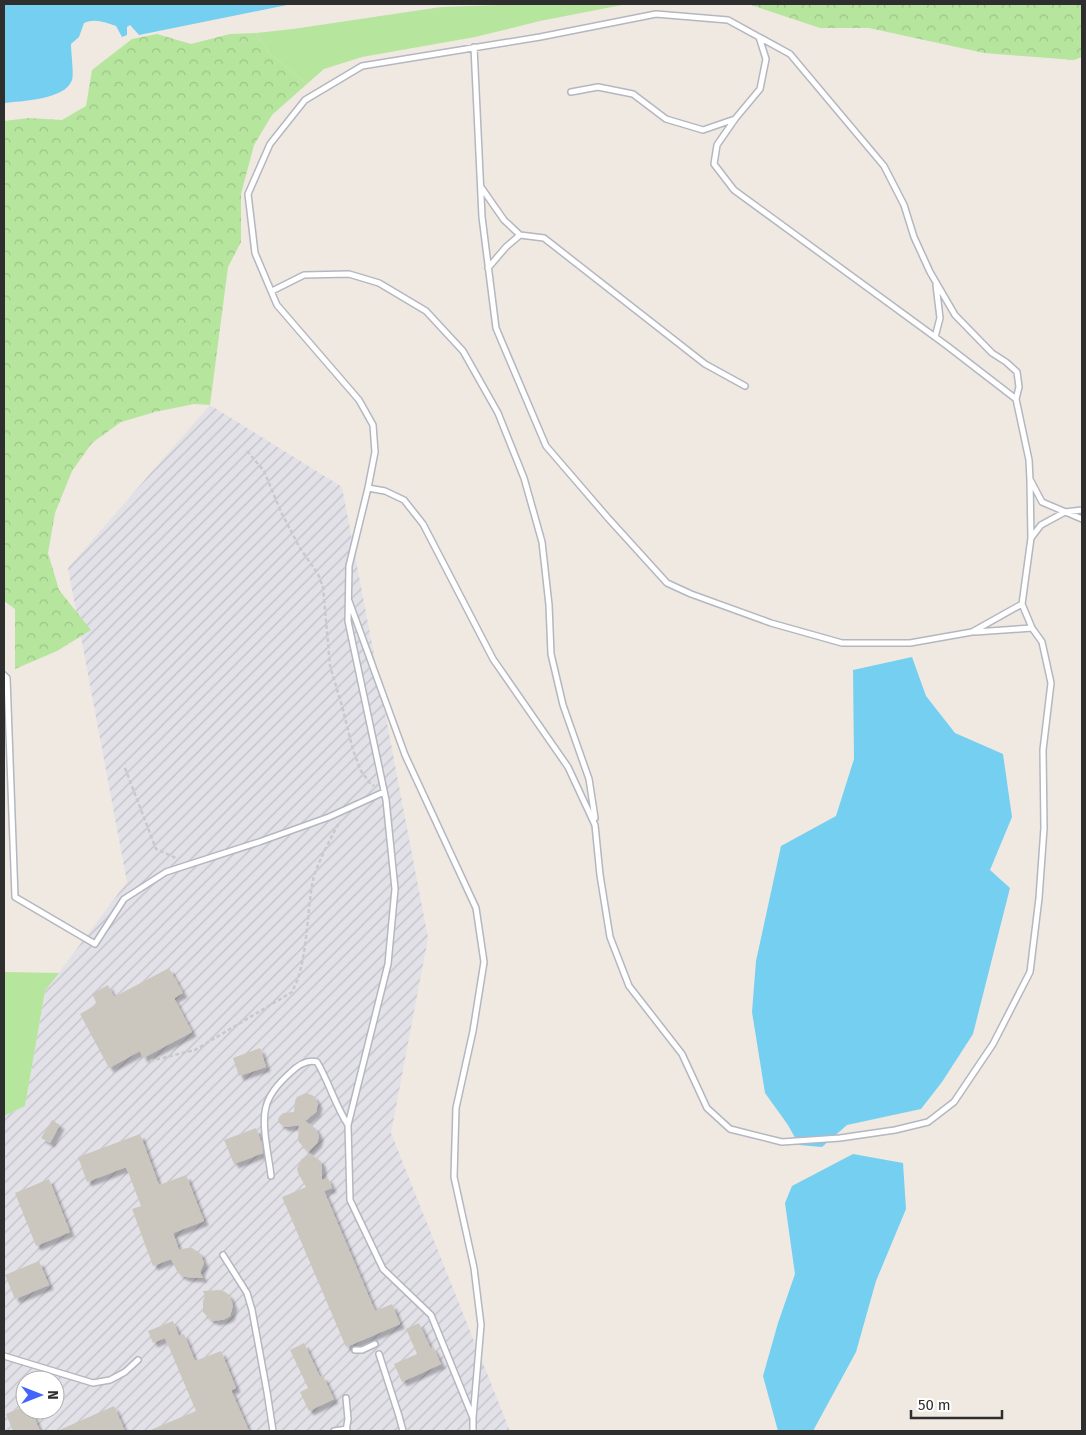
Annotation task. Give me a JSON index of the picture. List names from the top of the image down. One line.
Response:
{"scale_bar":"50 m","north":"right"}
